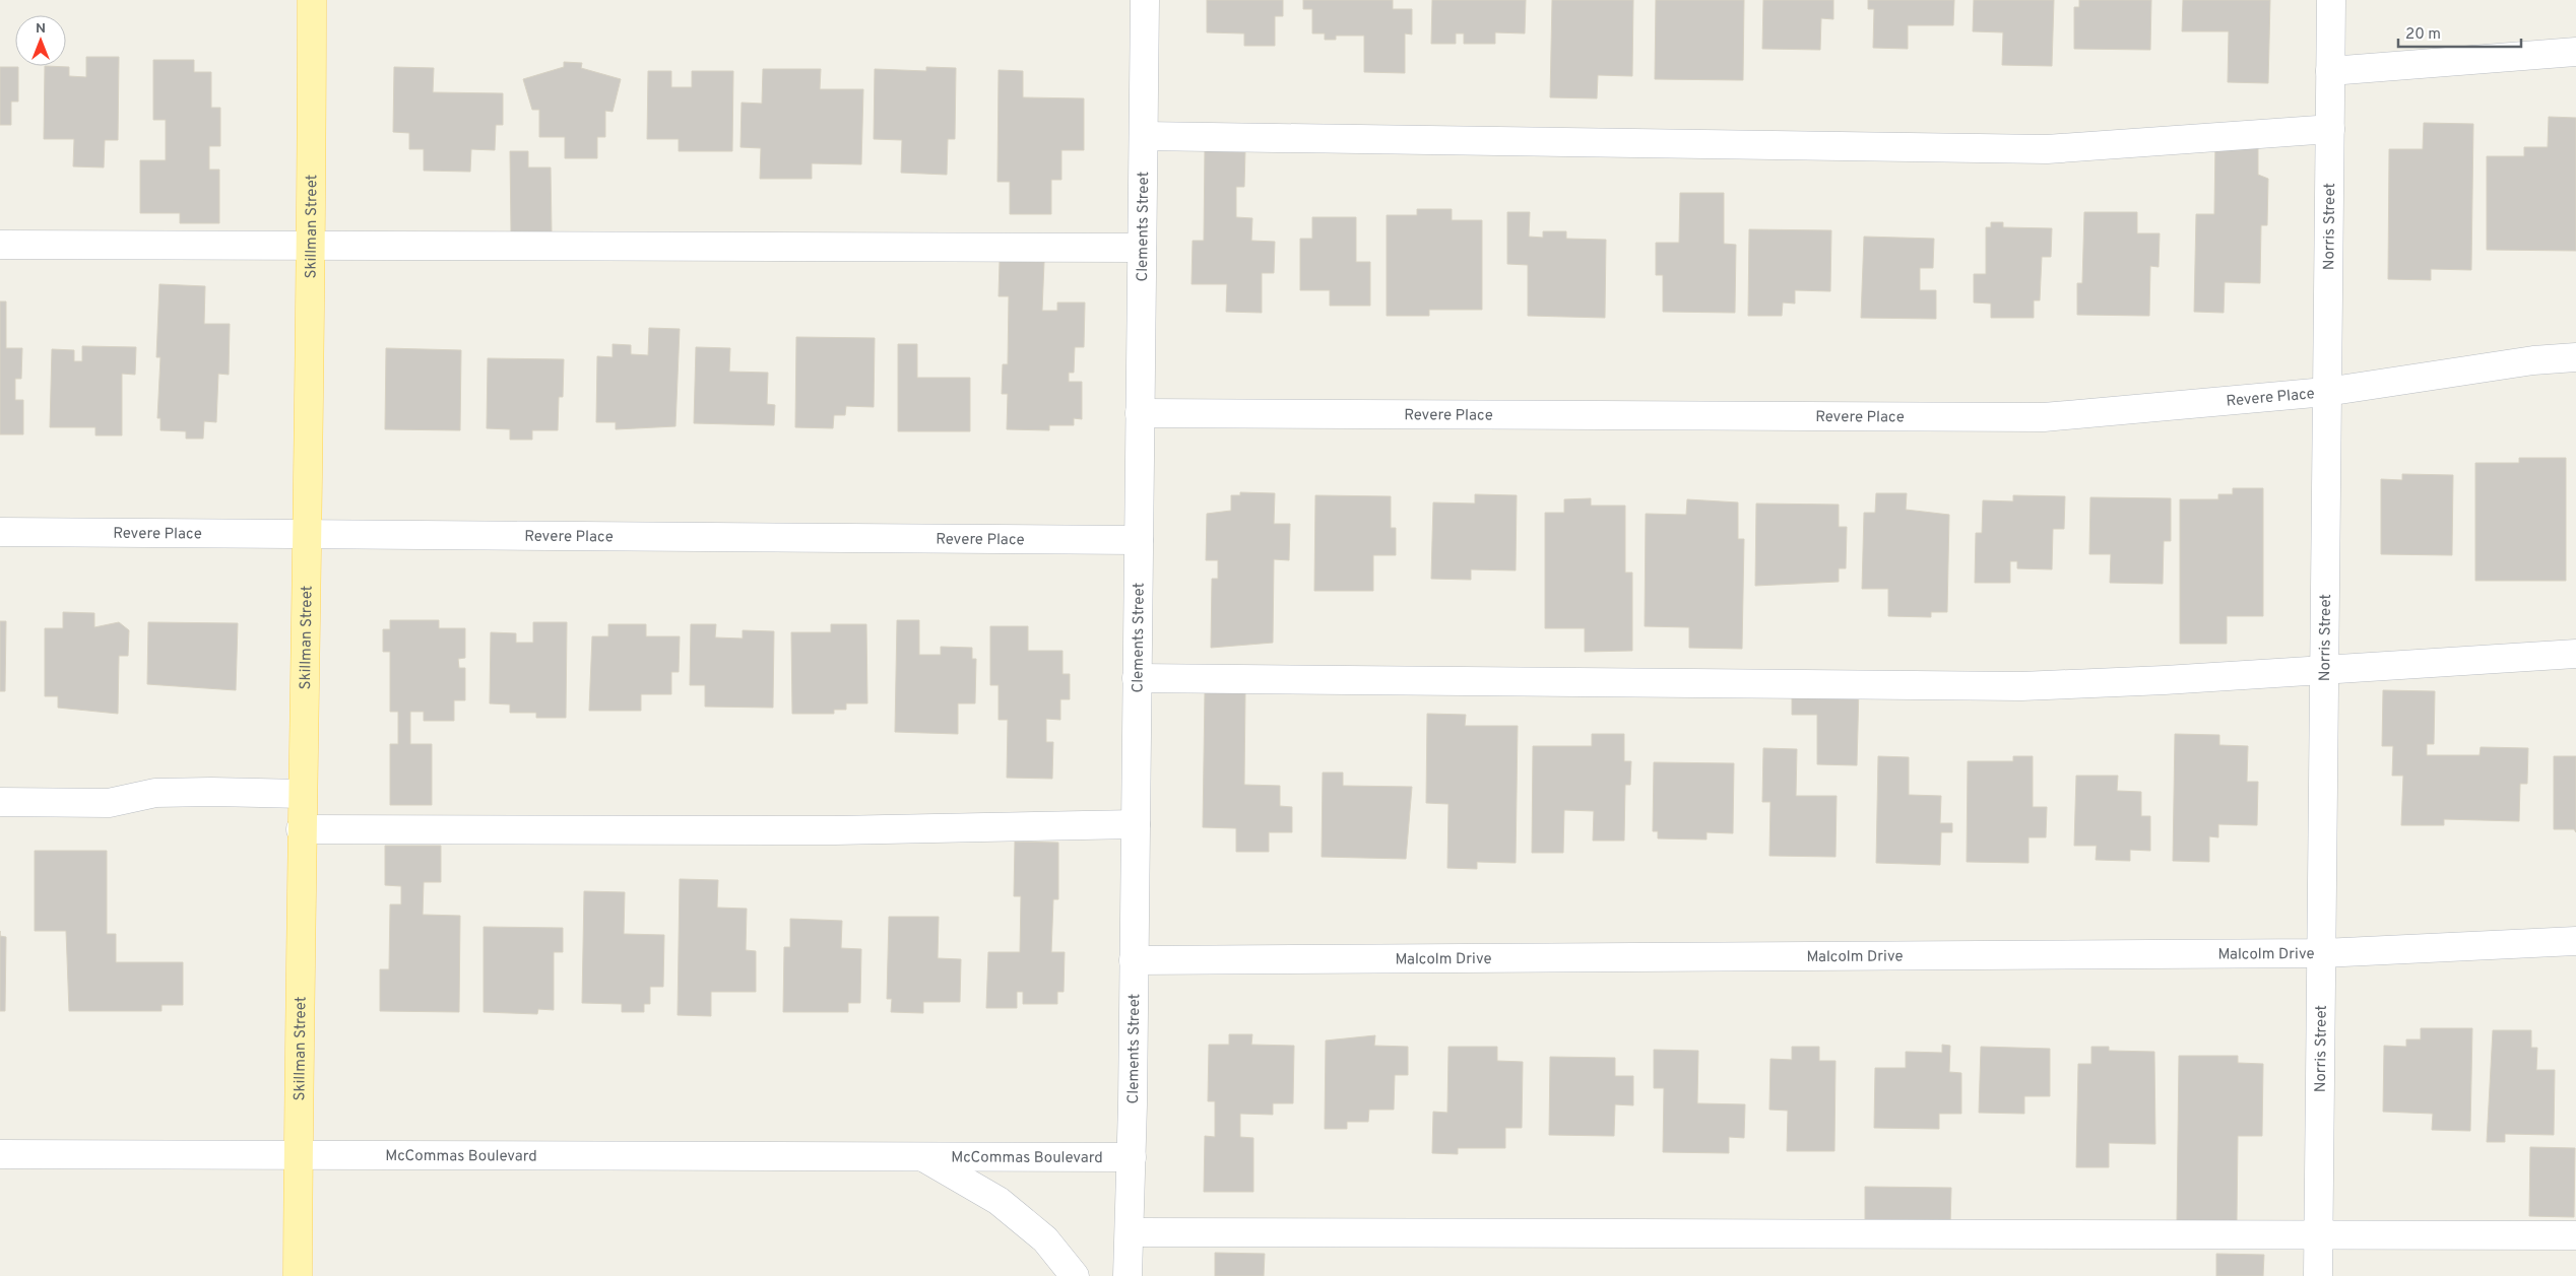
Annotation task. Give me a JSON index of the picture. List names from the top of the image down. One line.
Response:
{"streets":{"main road":["Skillman Street"],"street":["Clements Street","Norris Street","Revere Place","Malcolm Drive","McCommas Boulevard"]},"crossings":[["Skillman Street","Revere Place"],["Skillman Street","McCommas Boulevard"],["Clements Street","Revere Place"],["Clements Street","Malcolm Drive"],["Clements Street","McCommas Boulevard"],["Norris Street","Revere Place"],["Norris Street","Malcolm Drive"]],"scale_bar":"20 m","north":"top"}
